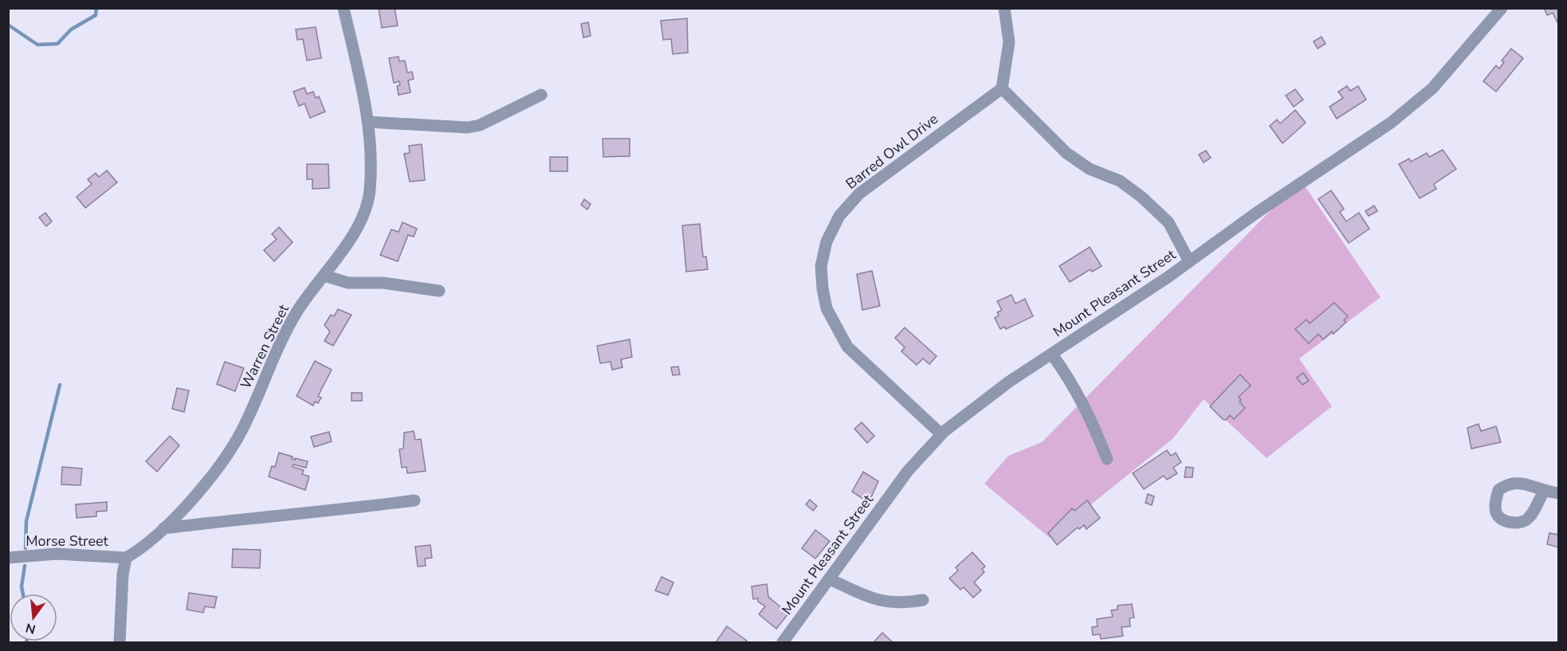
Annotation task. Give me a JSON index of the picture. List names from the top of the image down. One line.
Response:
{"streets":{"street":["Barred Owl Drive","Mount Pleasant Street","Warren Street","Morse Street"]},"crossings":[["Barred Owl Drive","Mount Pleasant Street"],["Warren Street","Morse Street"]],"north":"bottom"}
